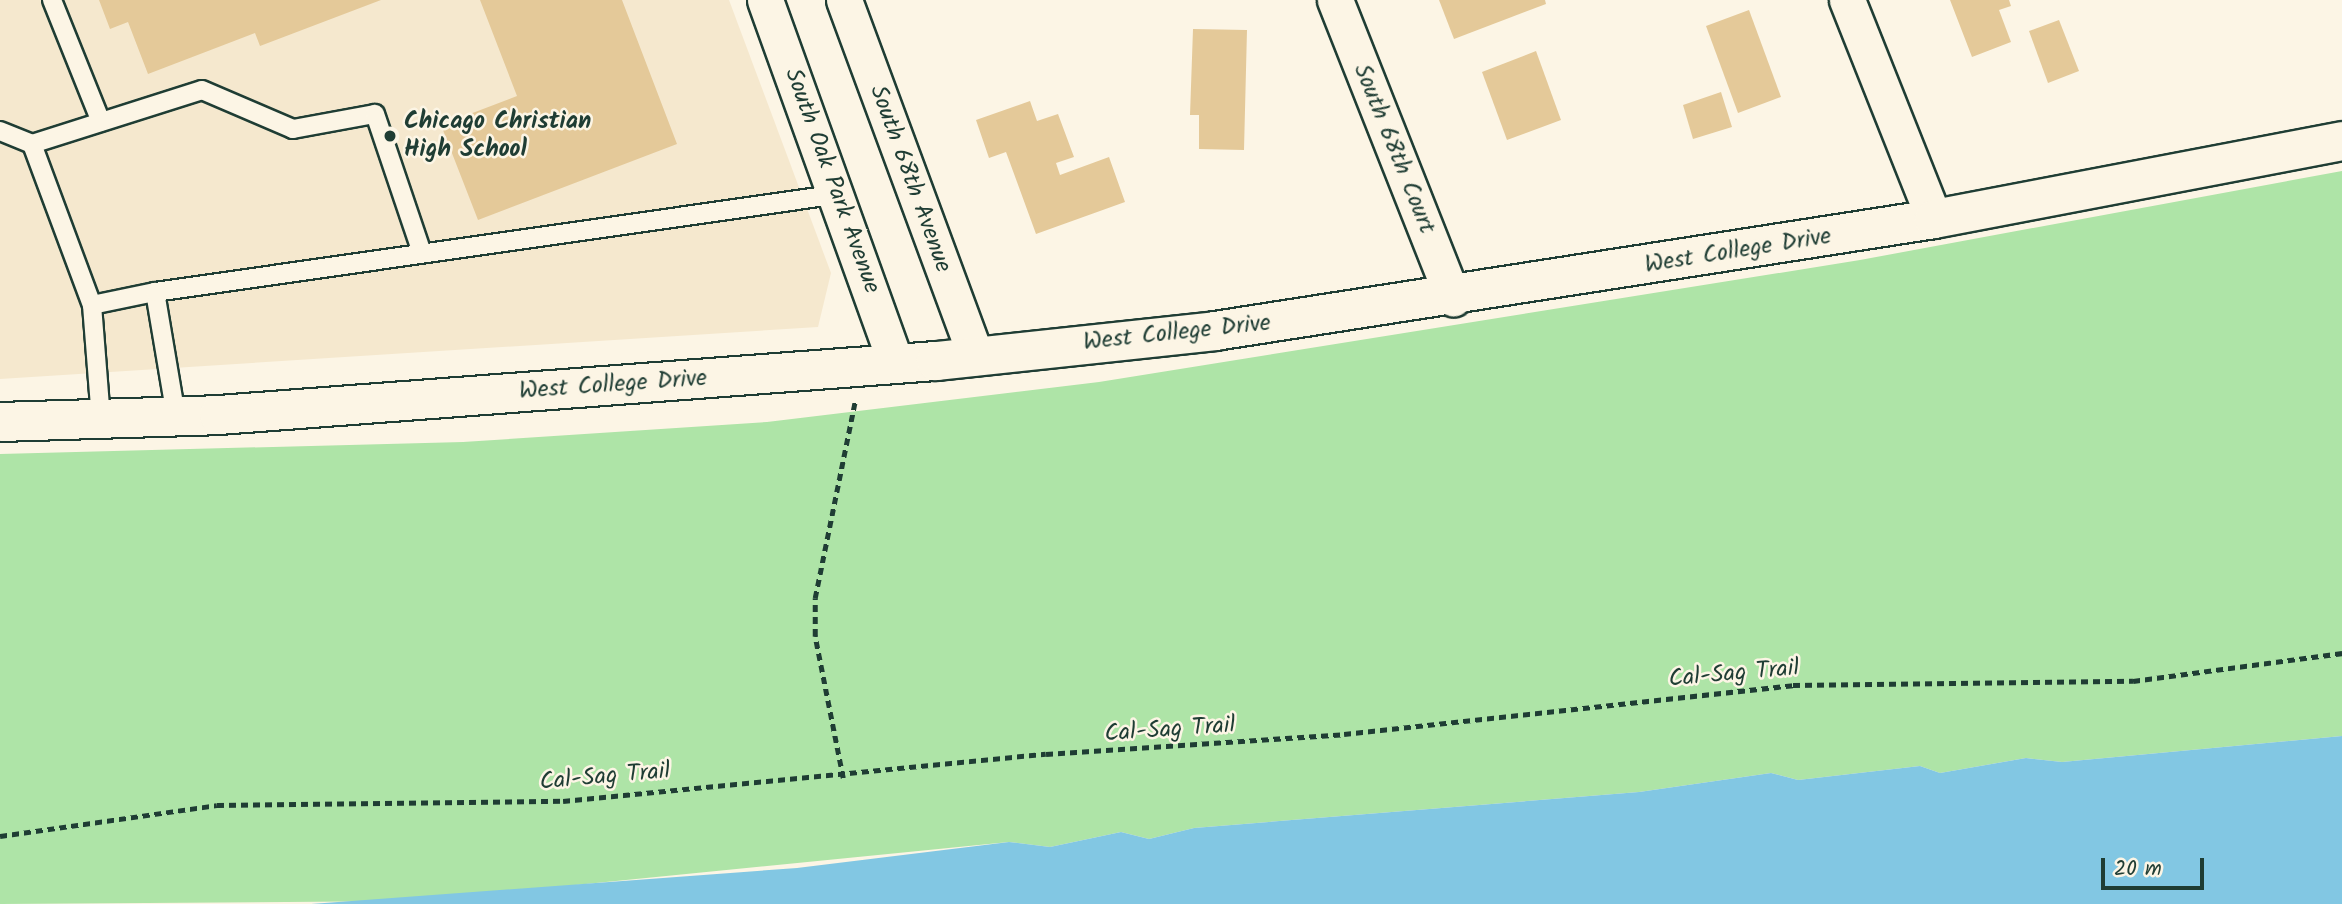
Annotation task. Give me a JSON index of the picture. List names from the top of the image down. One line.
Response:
{"streets":{"main road":["West College Drive"],"street":["South 68th Court","South 68th Avenue","South Oak Park Avenue"],"path":["Cal-Sag Trail"]},"crossings":[["South 68th Court","West College Drive"],["South 68th Avenue","West College Drive"],["South Oak Park Avenue","West College Drive"]],"places":["Chicago Christian High School"],"scale_bar":"20 m"}
